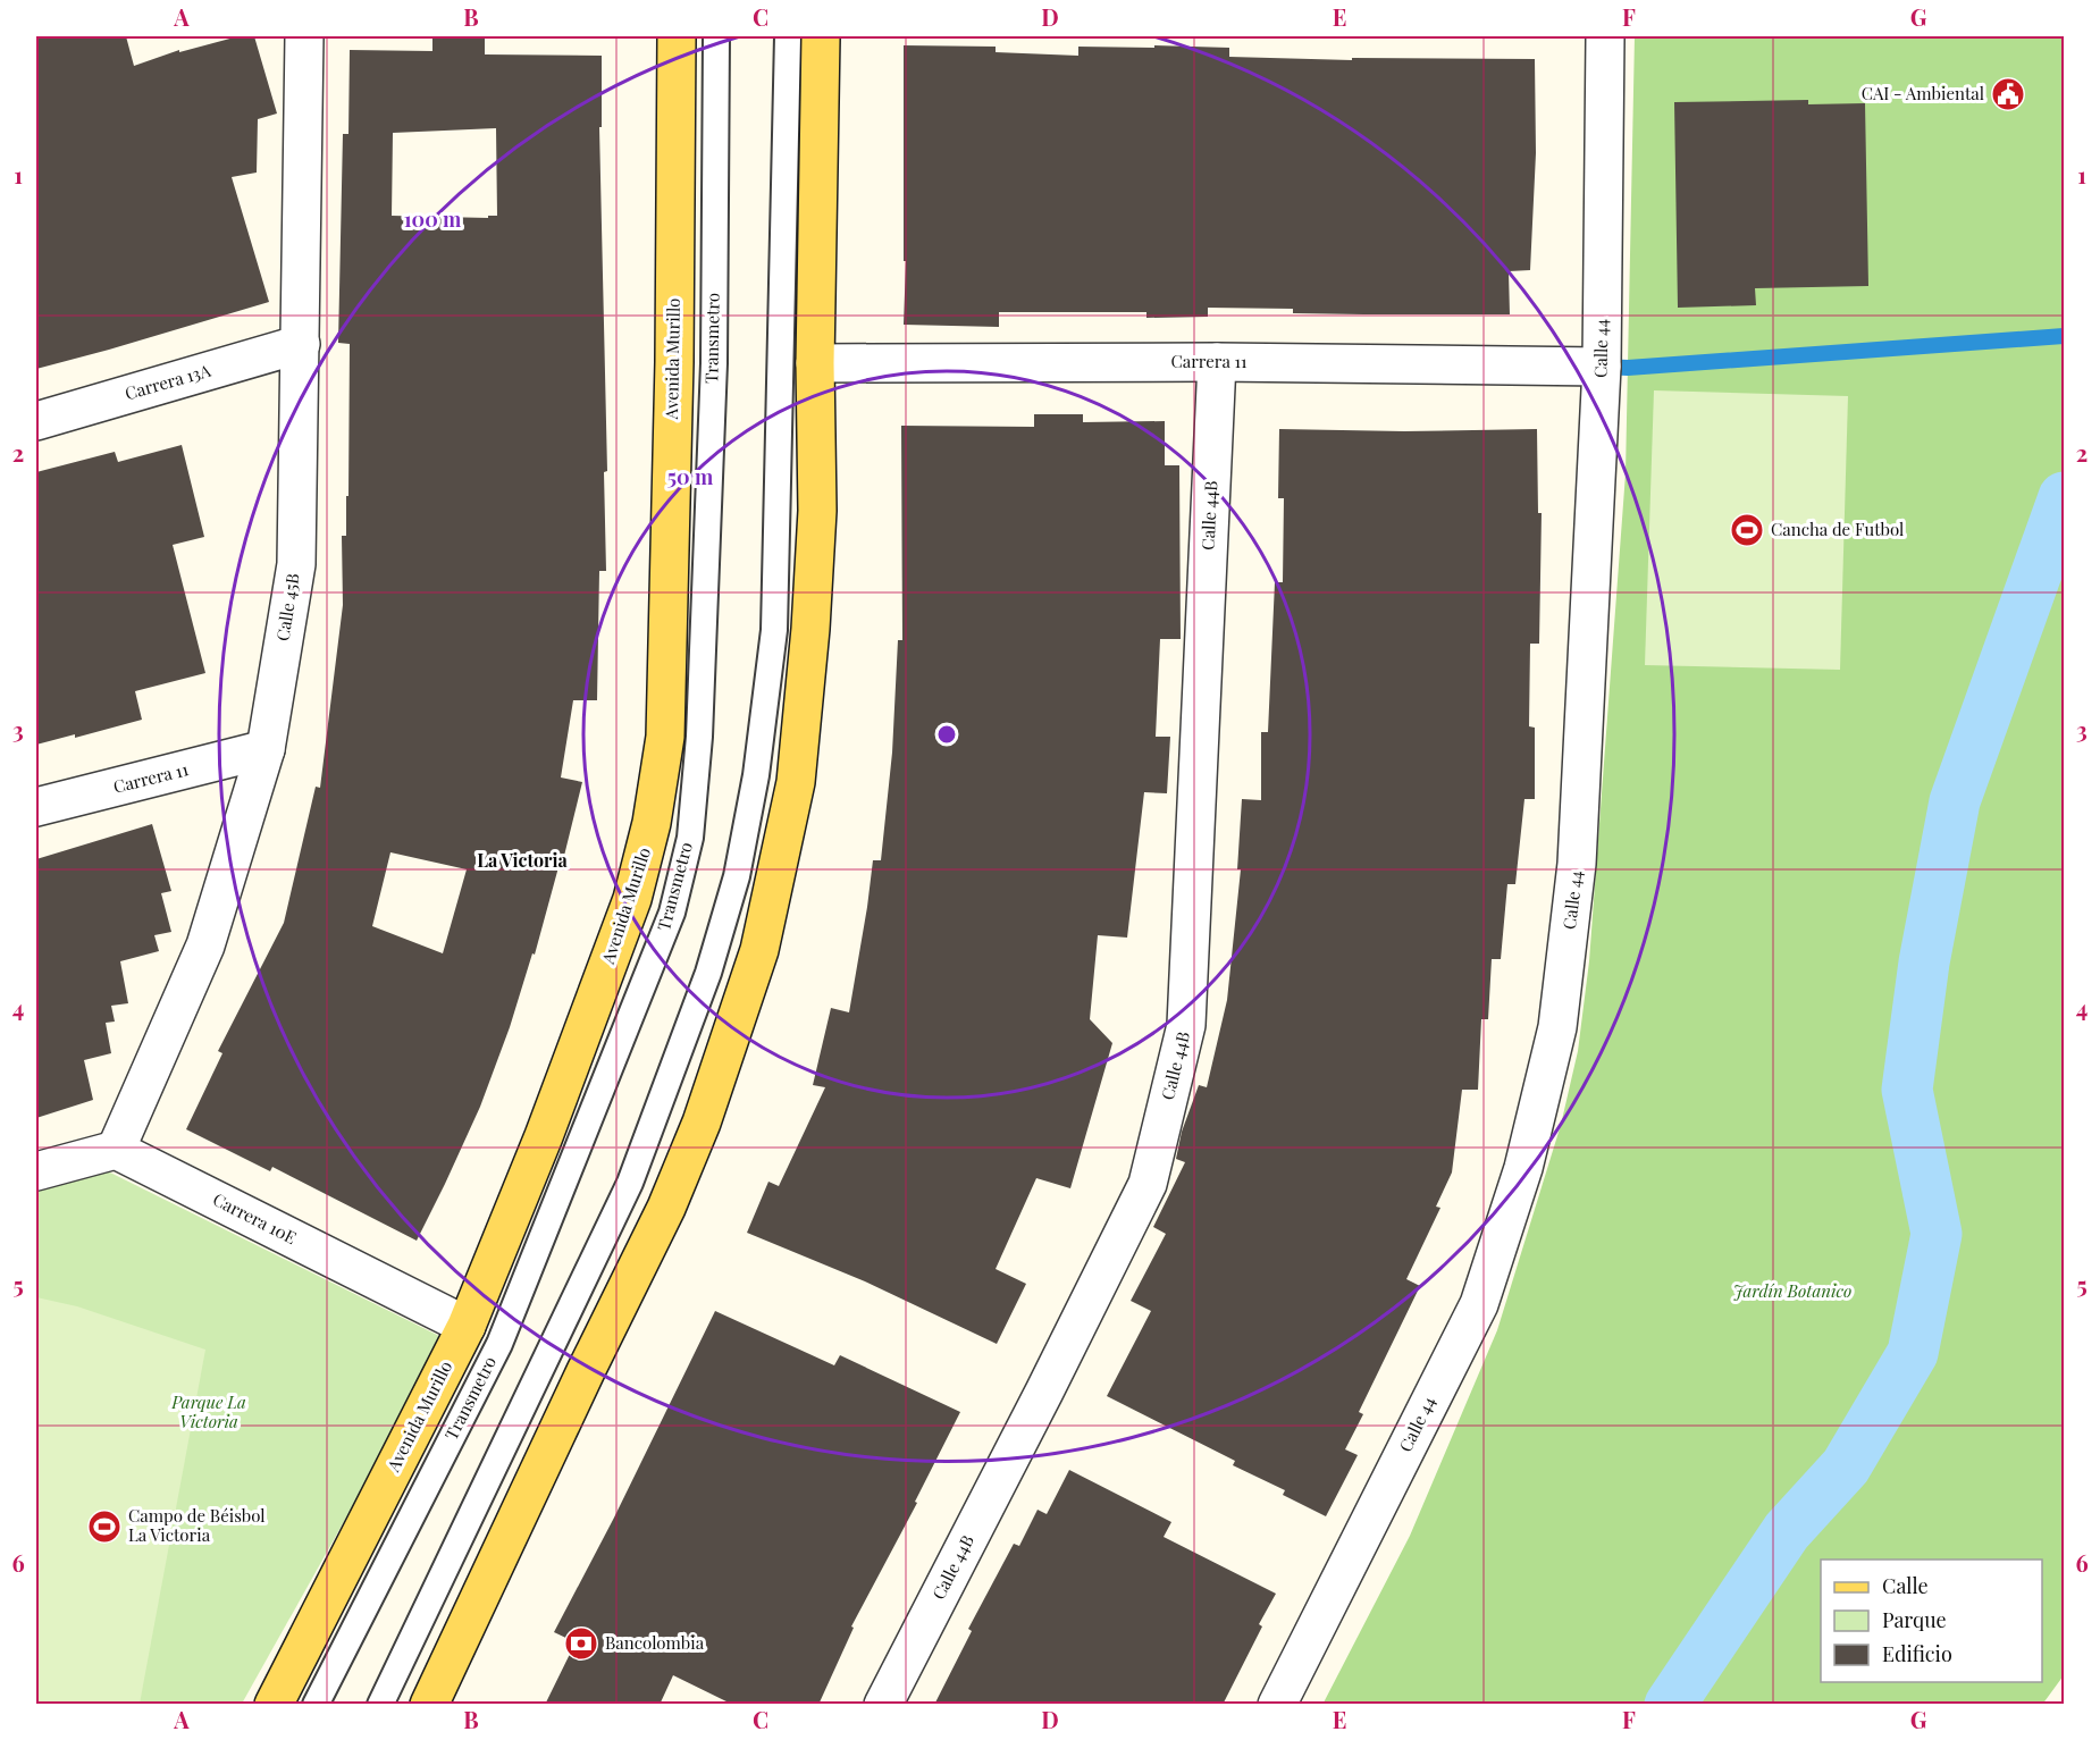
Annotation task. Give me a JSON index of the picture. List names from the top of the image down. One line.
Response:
{"streets":{"main road":["Avenida Murillo"],"street":["Calle 44","Carrera 11","Carrera 13A","Calle 44B","Calle 45B","Carrera 10E"],"lane":["Transmetro"]},"crossings":[["Calle 44","Carrera 11"],["Avenida Murillo","Carrera 10E"],["Carrera 11","Calle 44B"],["Carrera 11","Calle 45B"],["Carrera 13A","Calle 45B"],["Calle 45B","Carrera 10E"]],"districts":["La Victoria"],"parks":["Jardín Botanico","Parque La Victoria"],"places":{"public building":["CAI - Ambiental"],"sports":["Cancha de Futbol","Campo de Béisbol La Victoria"],"bank":["Bancolombia"]},"legend":["Calle","Parque","Edificio"],"grid":{"columns":["A","B","C","D","E","F","G"],"rows":["1","2","3","4","5","6"]},"rings":["100 m","50 m"]}
